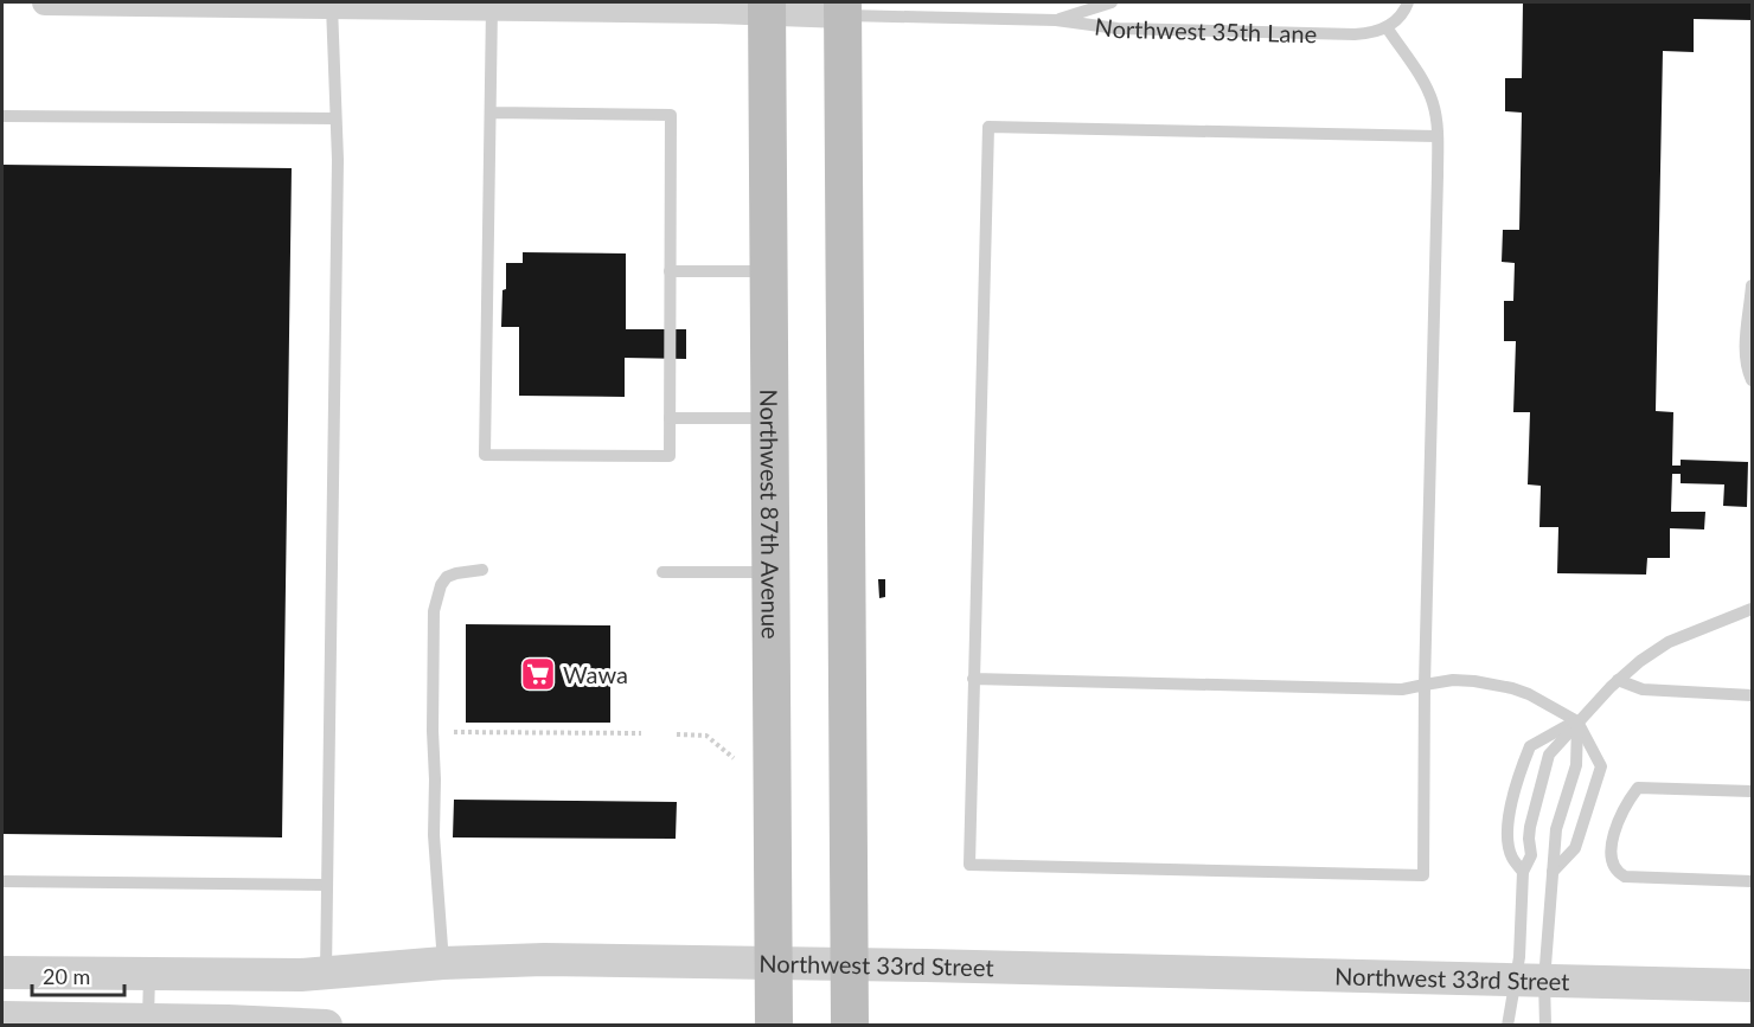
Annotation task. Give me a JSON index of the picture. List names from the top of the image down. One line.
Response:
{"streets":{"main road":["Northwest 87th Avenue"],"street":["Northwest 35th Lane","Northwest 33rd Street"]},"crossings":[["Northwest 35th Lane","Northwest 87th Avenue"],["Northwest 87th Avenue","Northwest 33rd Street"]],"places":{"supermarket":["Wawa"]},"scale_bar":"20 m"}
